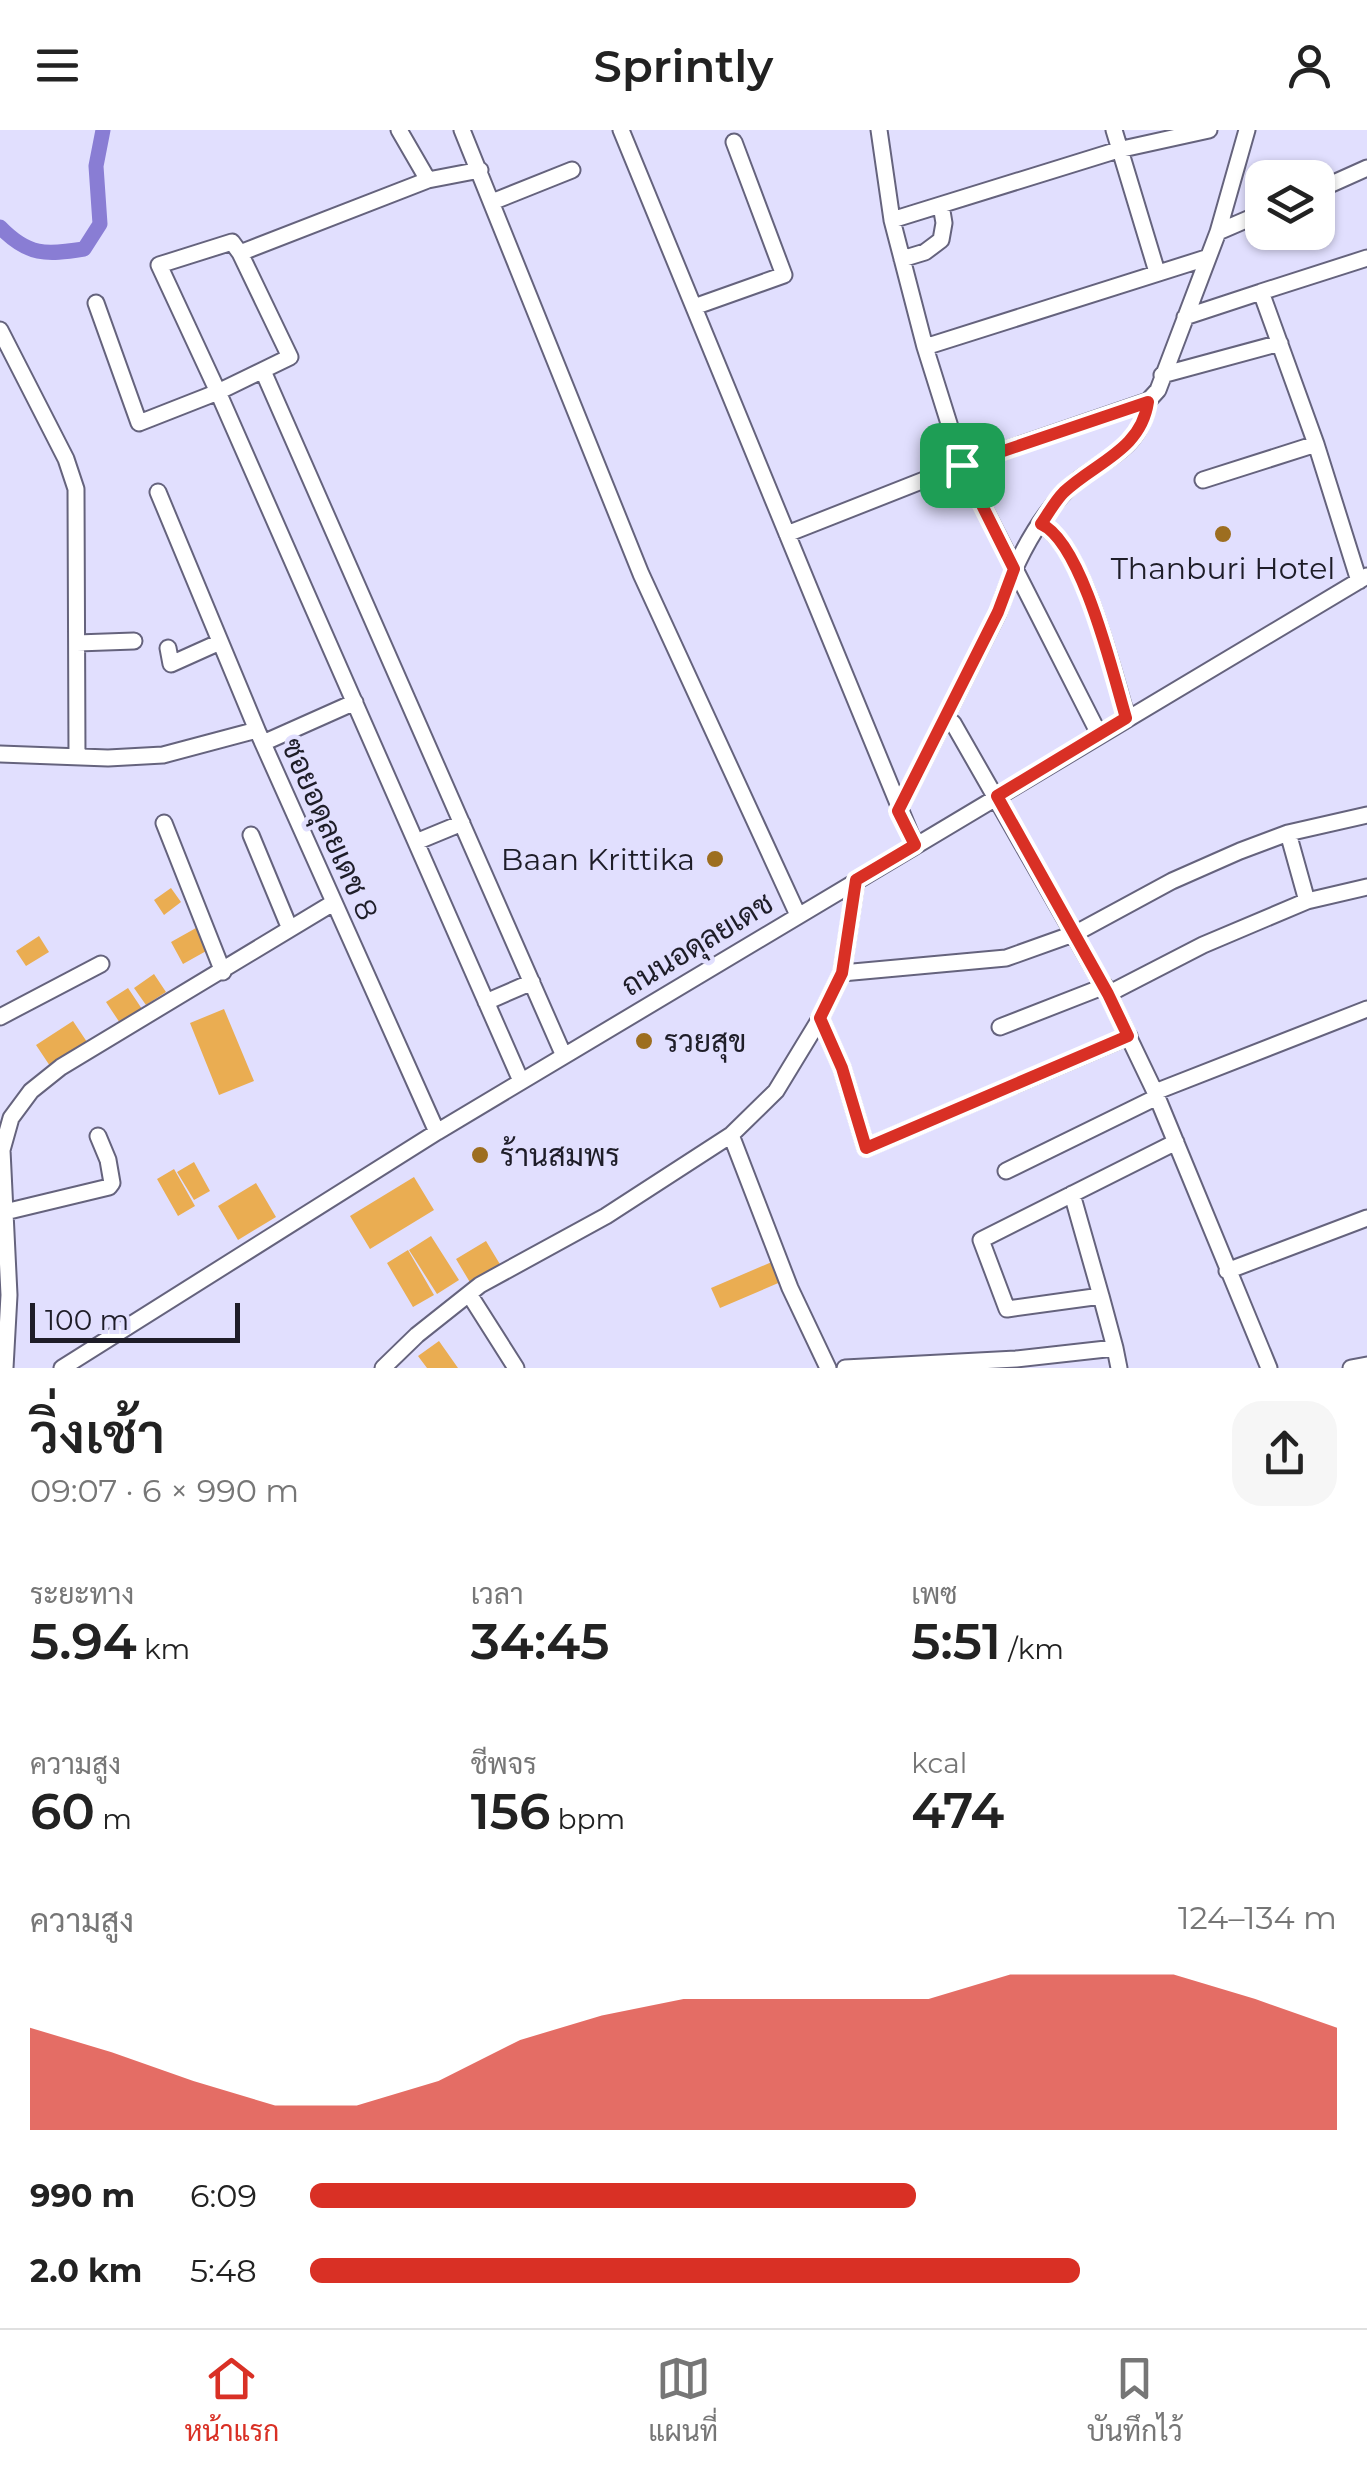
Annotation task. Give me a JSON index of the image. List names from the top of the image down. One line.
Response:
{"streets":{"street":["ซอยอดุลยเดช 8","ถนนอดุลยเดช"]},"crossings":[["ซอยอดุลยเดช 8","ถนนอดุลยเดช"]],"places":["Thanburi Hotel","Baan Krittika","รวยสุข","ร้านสมพร"],"scale_bar":"100 m","page":{"header":"Sprintly","scale":"100 m","heading":["วิ่งเช้า","09:07 · 6 × 990 m"],"stats":[["ระยะทาง","5.94 km"],["เวลา","34:45"],["เพซ","5:51 /km"],["ความสูง","60 m"],["ชีพจร","156 bpm"],["kcal","474"]],"chart":["ความสูง","124–134 m"],"list":[{"name":"990 m","note":"6:09"},{"name":"2.0 km","note":"5:48"}],"tabs":["หน้าแรก","แผนที่","บันทึกไว้"]}}
